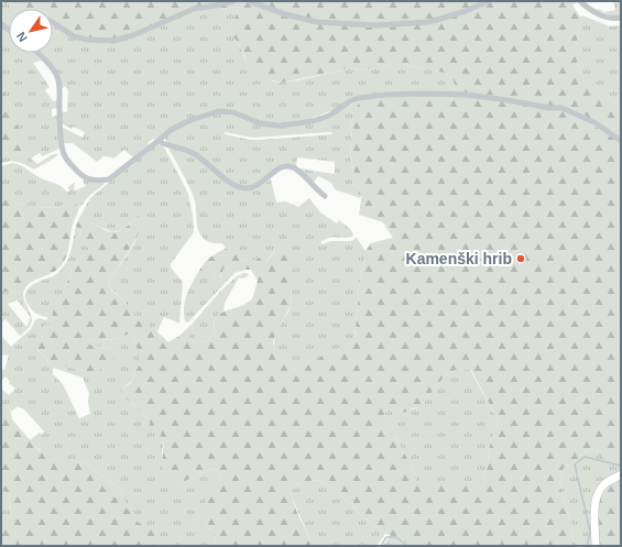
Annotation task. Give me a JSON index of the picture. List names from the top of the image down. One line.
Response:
{"places":["Kamenški hrib"],"north":"bottom left"}
